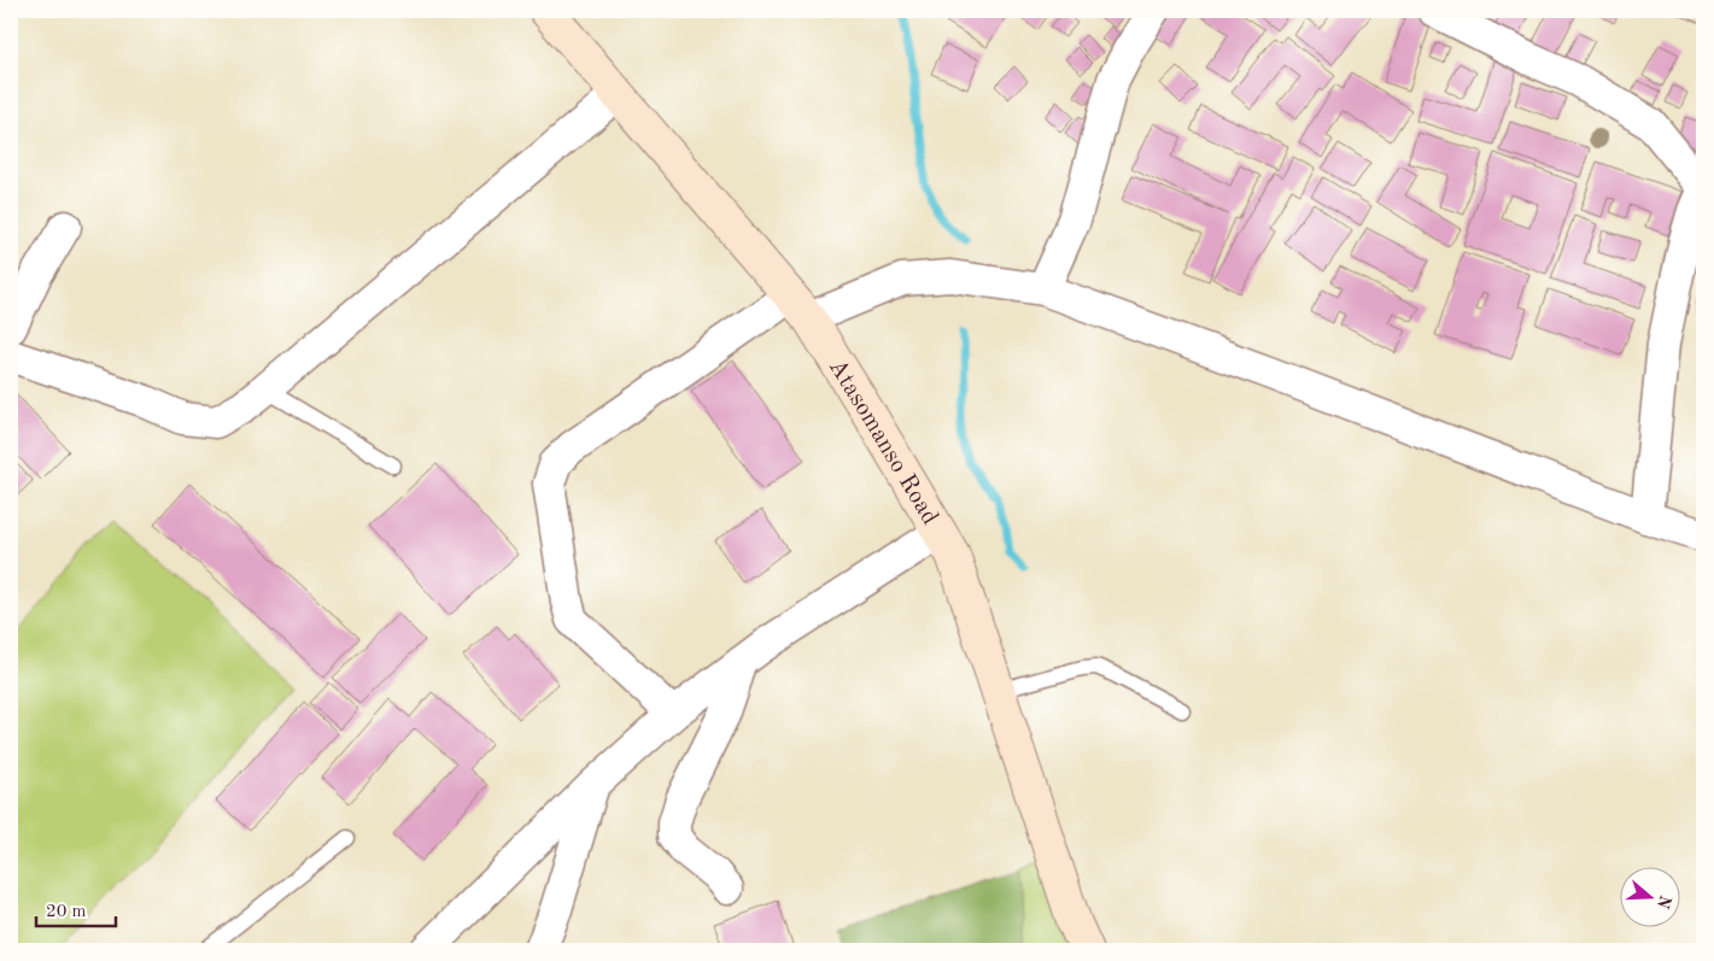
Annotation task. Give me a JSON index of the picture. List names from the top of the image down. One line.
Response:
{"streets":{"street":["Atasomanso Road"]},"scale_bar":"20 m","north":"right"}
